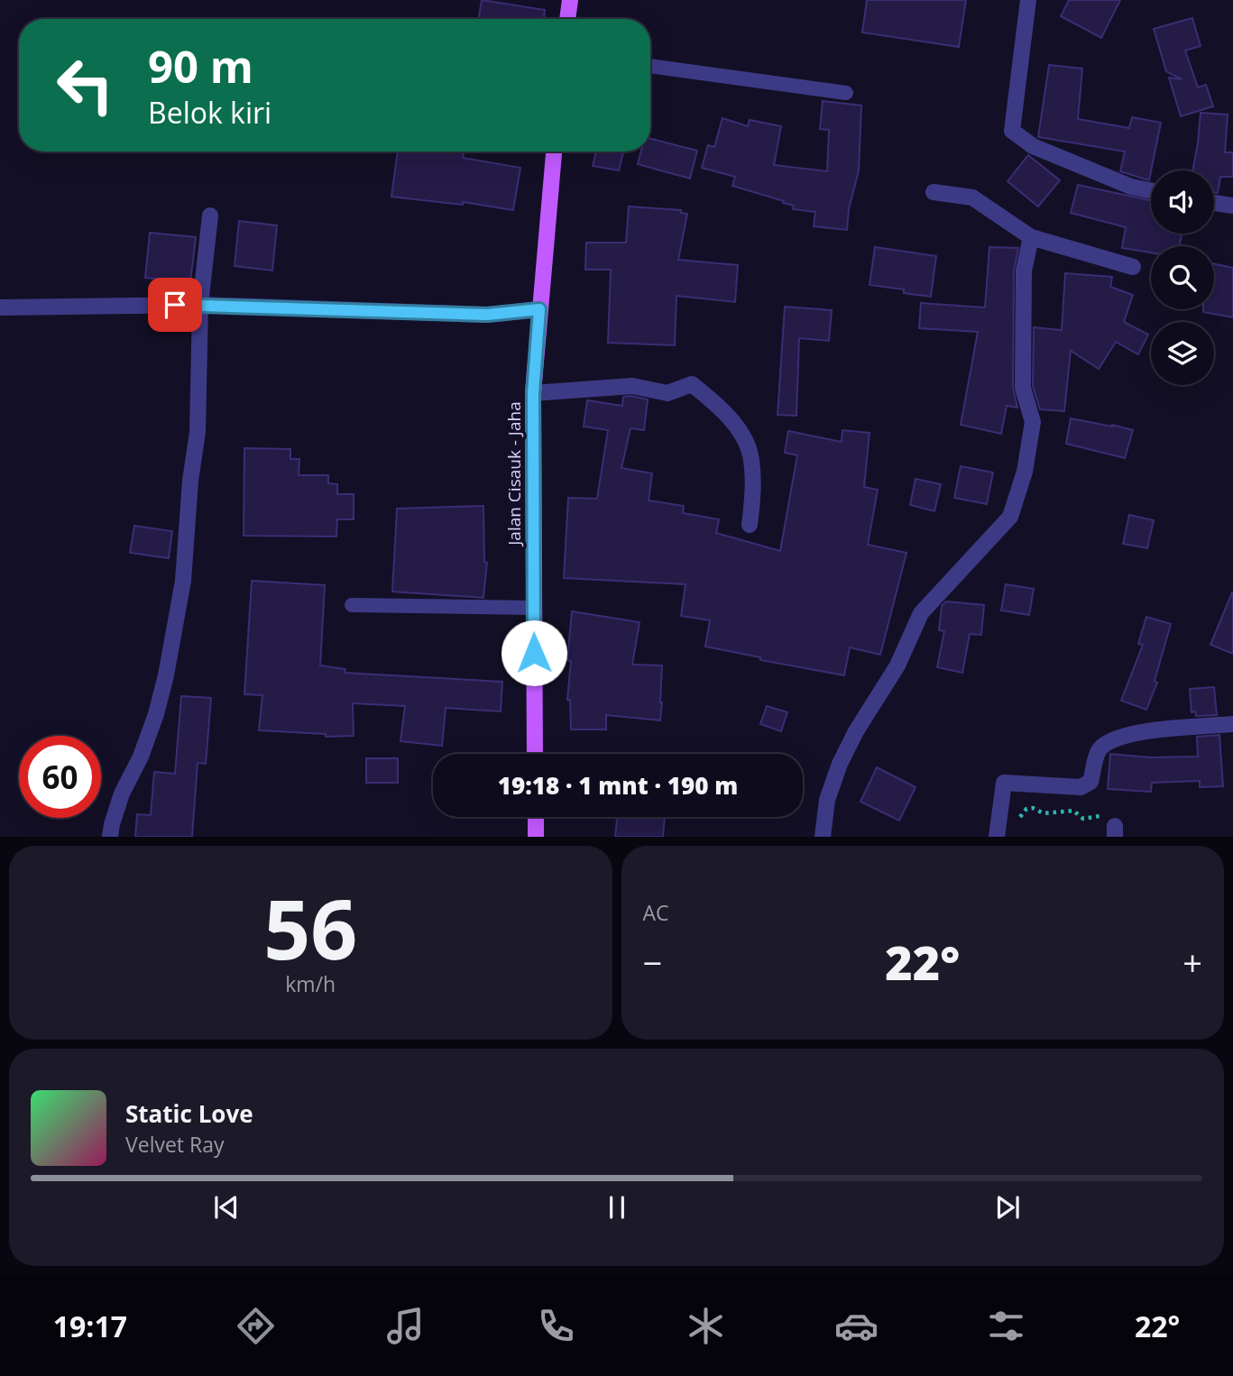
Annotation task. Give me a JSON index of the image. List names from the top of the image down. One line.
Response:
{"streets":{"main road":["Jalan Cisauk - Jaha"]},"page":{"turn":["90 m","Belok kiri"],"limit":"60","trip":"19:18 · 1 mnt · 190 m","tile":[["56","km/h"],"AC"],"heat":["−","22°","+"],"song":["Static Love","Velvet Ray"],"tabs":["19:17","22°"]}}
